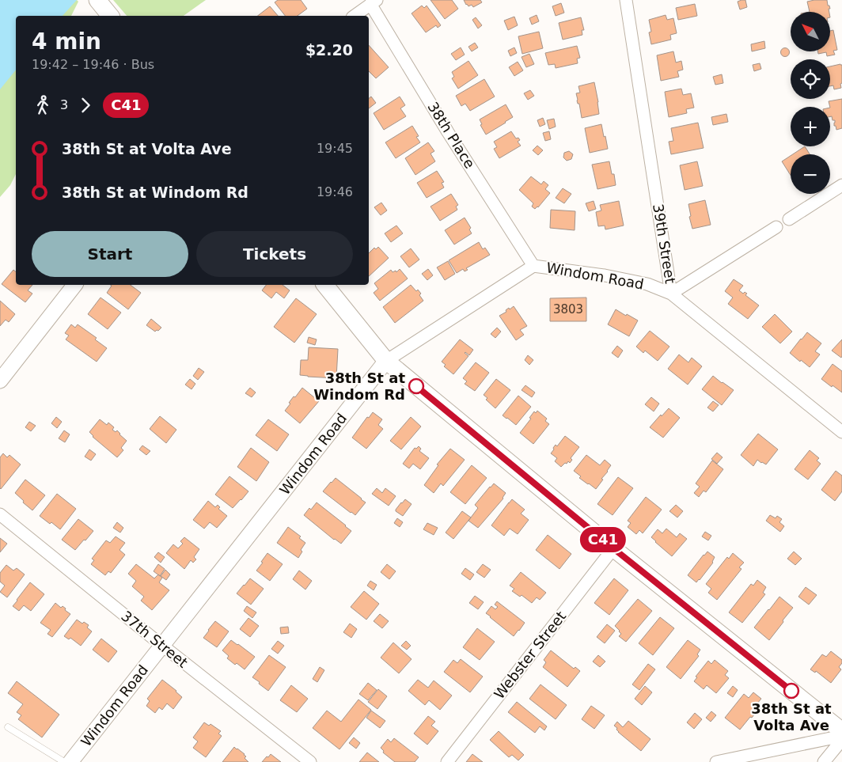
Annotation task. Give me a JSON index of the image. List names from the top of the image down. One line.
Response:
{"streets":{"street":["38th Place","39th Street","Windom Road","37th Street","Webster Street"]},"crossings":[["38th Place","Windom Road"],["39th Street","Windom Road"],["Windom Road","37th Street"]],"places":["38th St at Windom Rd","38th St at Volta Ave"],"lines":["bus line C41"],"house_numbers":["3803"],"north":"top left","page":{"on_map":"C41","map_buttons":["+","−"],"heading":["4 min","19:42 – 19:46 · Bus","$2.20"],"legs":["3","C41"],"list":[{"name":"38th St at Volta Ave","value":"19:45"},{"name":"38th St at Windom Rd","value":"19:46"}],"buttons":["Start","Tickets"]}}
